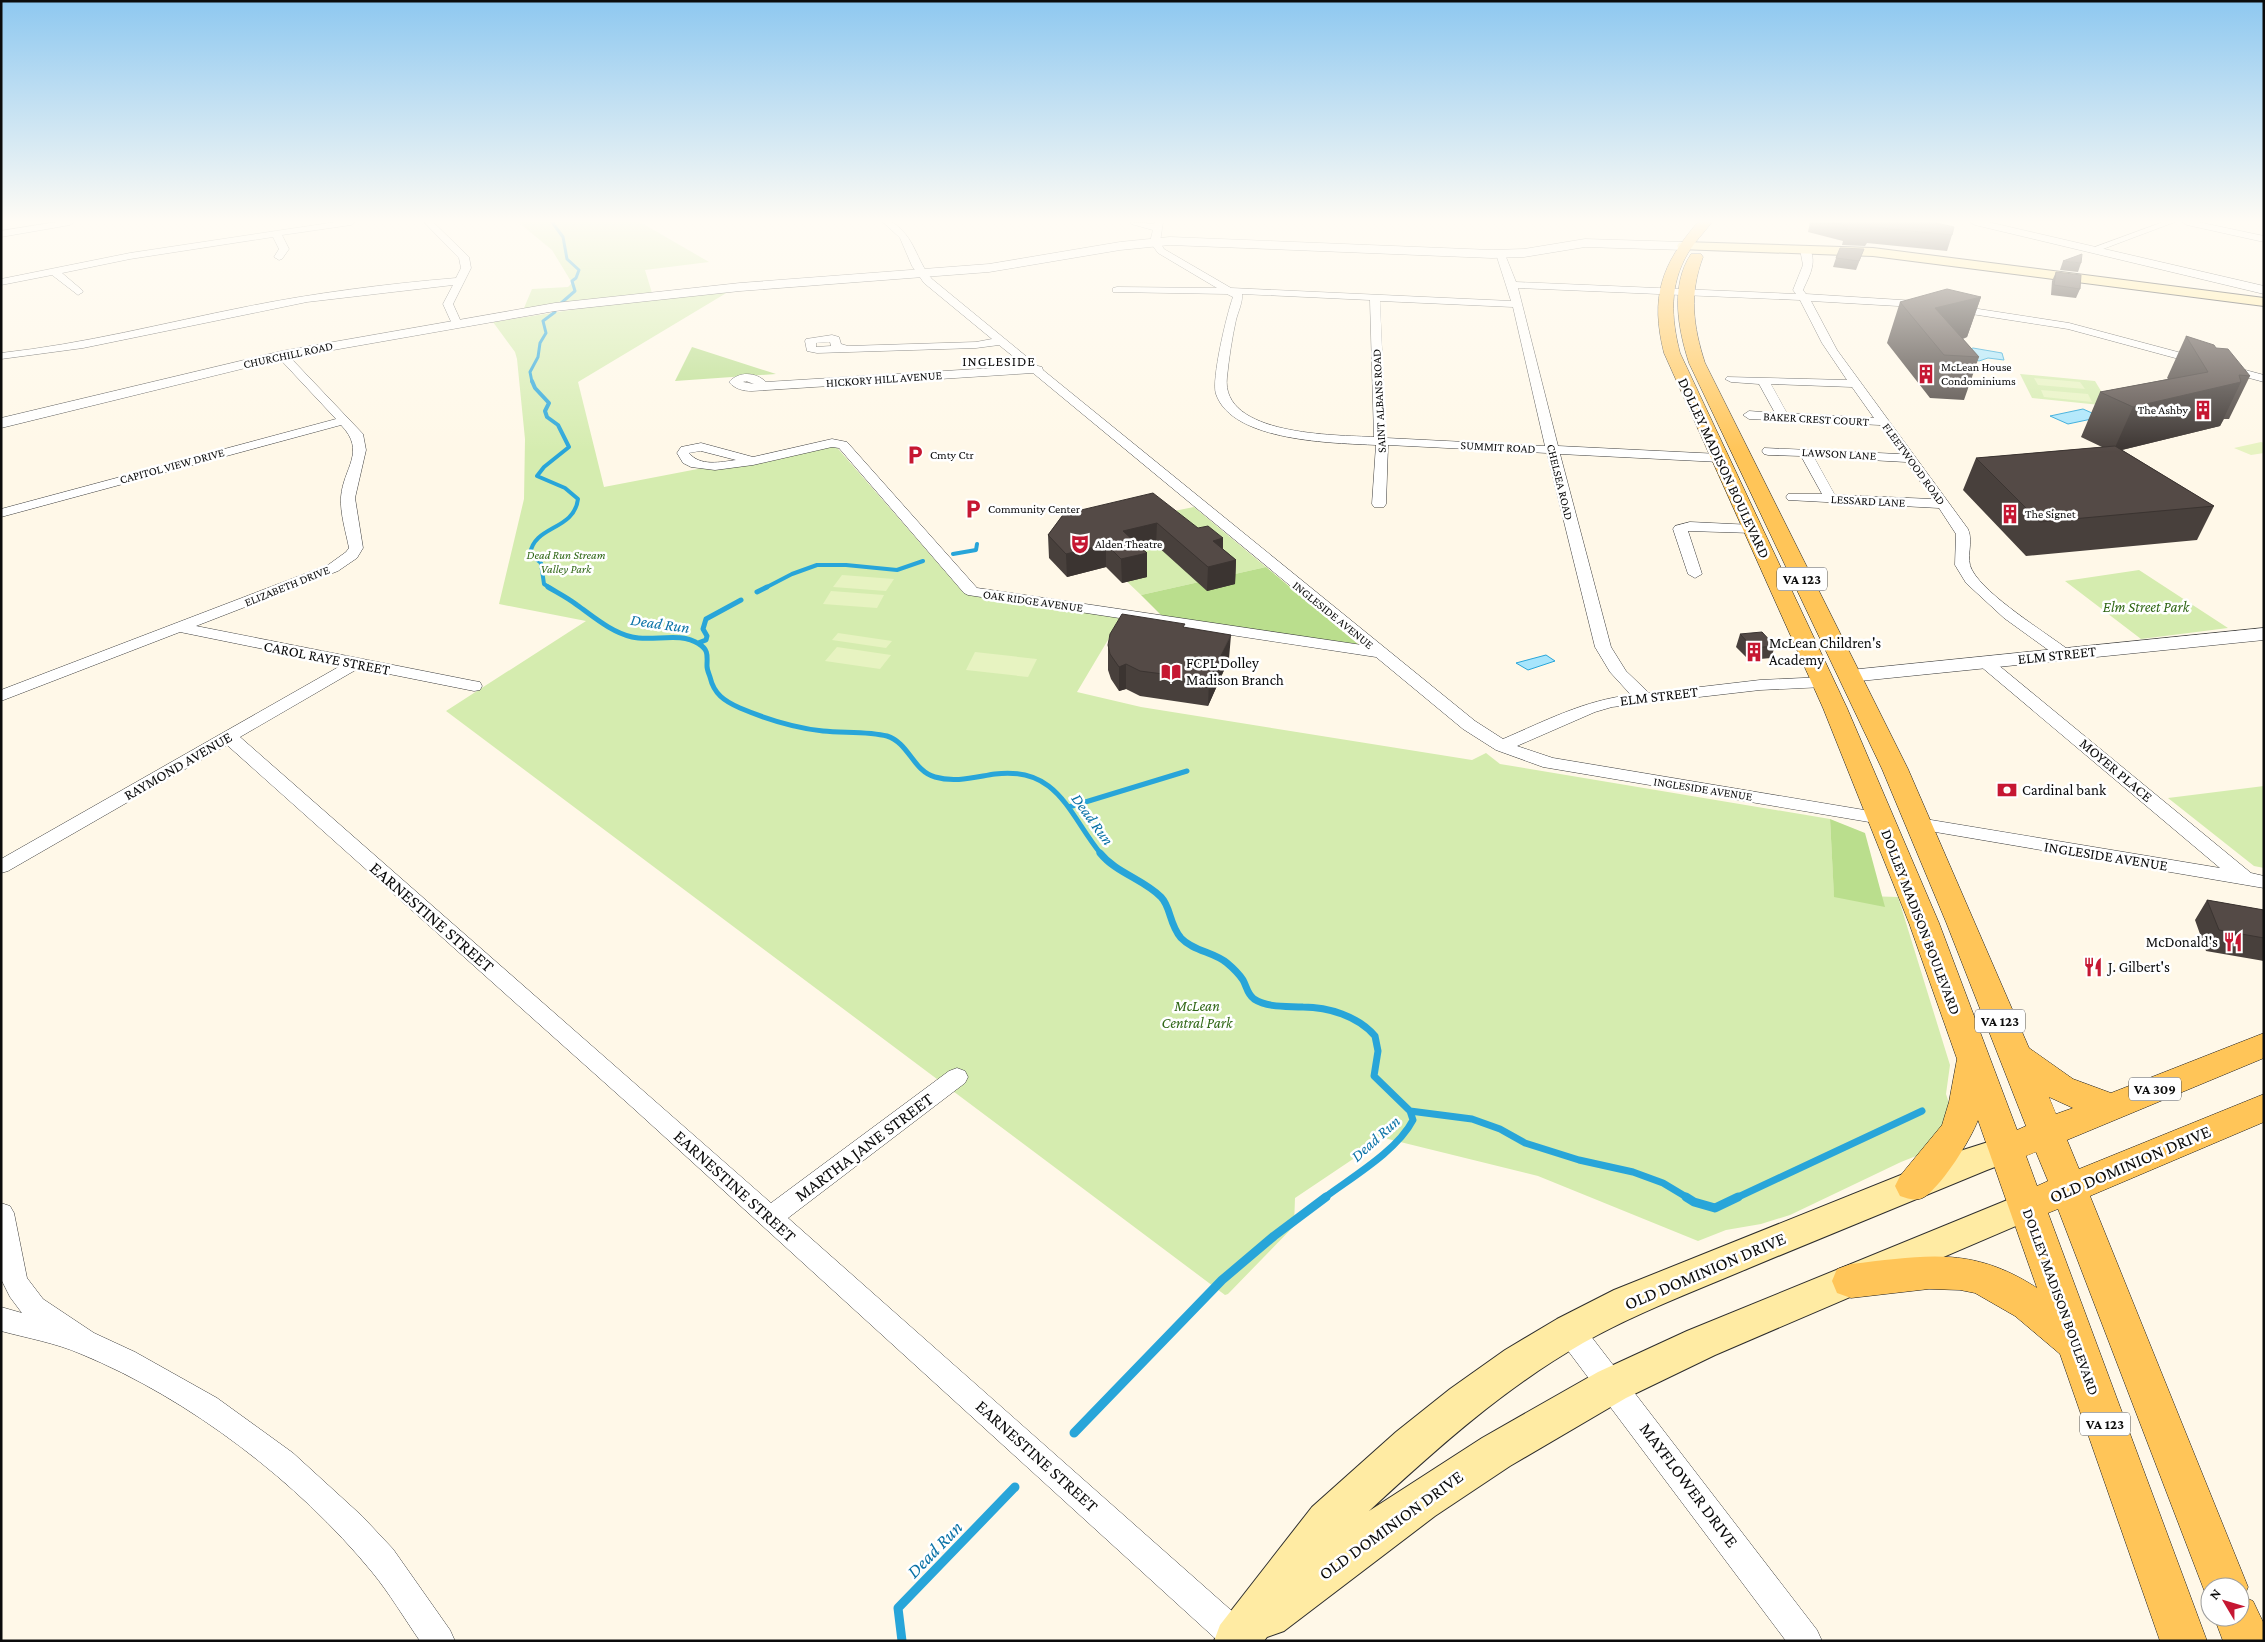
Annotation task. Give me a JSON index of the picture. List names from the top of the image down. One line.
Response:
{"streets":{"main road":["DOLLEY MADISON BOULEVARD","VA 123","VA 309","OLD DOMINION DRIVE"],"street":["CHURCHILL ROAD","HICKORY HILL AVENUE","SAINT ALBANS ROAD","BAKER CREST COURT","SUMMIT ROAD","LAWSON LANE","FLEETWOOD ROAD","CAPITOL VIEW DRIVE","CHELSEA ROAD","LESSARD LANE","ELIZABETH DRIVE","OAK RIDGE AVENUE","INGLESIDE AVENUE","ELM STREET","CAROL RAYE STREET","RAYMOND AVENUE","MOYER PLACE","EARNESTINE STREET","MARTHA JANE STREET","MAYFLOWER DRIVE"]},"crossings":[["CHURCHILL ROAD","ELIZABETH DRIVE"],["HICKORY HILL AVENUE","INGLESIDE AVENUE"],["SAINT ALBANS ROAD","SUMMIT ROAD"],["BAKER CREST COURT","FLEETWOOD ROAD"],["SUMMIT ROAD","DOLLEY MADISON BOULEVARD"],["SUMMIT ROAD","CHELSEA ROAD"],["LAWSON LANE","FLEETWOOD ROAD"],["FLEETWOOD ROAD","LESSARD LANE"],["FLEETWOOD ROAD","ELM STREET"],["CAPITOL VIEW DRIVE","ELIZABETH DRIVE"],["DOLLEY MADISON BOULEVARD","INGLESIDE AVENUE"],["DOLLEY MADISON BOULEVARD","ELM STREET"],["DOLLEY MADISON BOULEVARD","OLD DOMINION DRIVE"],["CHELSEA ROAD","ELM STREET"],["ELIZABETH DRIVE","CAROL RAYE STREET"],["OAK RIDGE AVENUE","INGLESIDE AVENUE"],["INGLESIDE AVENUE","ELM STREET"],["INGLESIDE AVENUE","MOYER PLACE"],["ELM STREET","MOYER PLACE"],["CAROL RAYE STREET","RAYMOND AVENUE"],["RAYMOND AVENUE","EARNESTINE STREET"],["EARNESTINE STREET","MARTHA JANE STREET"],["EARNESTINE STREET","OLD DOMINION DRIVE"],["OLD DOMINION DRIVE","MAYFLOWER DRIVE"]],"districts":["INGLESIDE"],"water":["Dead Run"],"parks":["Dead Run Stream Valley Park","Elm Street Park","McLean Central Park"],"places":{"building":["McLean House Condominiums","The Ashby","The Signet","McLean Children's Academy"],"parking":["Cmty Ctr","Community Center"],"theatre":["Alden Theatre"],"library":["FCPL Dolley Madison Branch"],"bank":["Cardinal bank"],"restaurant":["McDonald's","J. Gilbert's"]},"north":"top left"}
